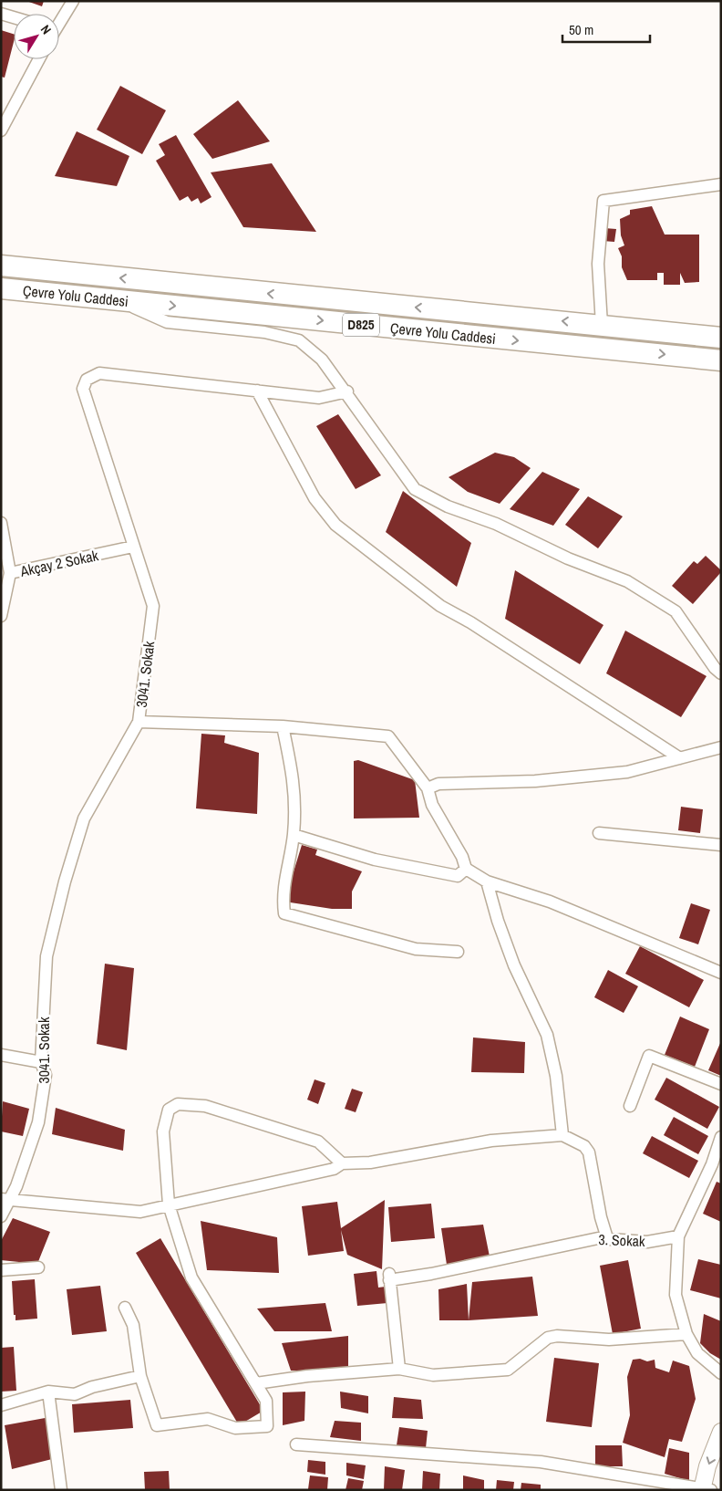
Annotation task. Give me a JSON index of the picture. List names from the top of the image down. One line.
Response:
{"streets":{"highway":["Çevre Yolu Caddesi","D825"],"street":["Akçay 2 Sokak","3041. Sokak","3. Sokak"]},"crossings":[["Akçay 2 Sokak","3041. Sokak"]],"scale_bar":"50 m","north":"top right"}
